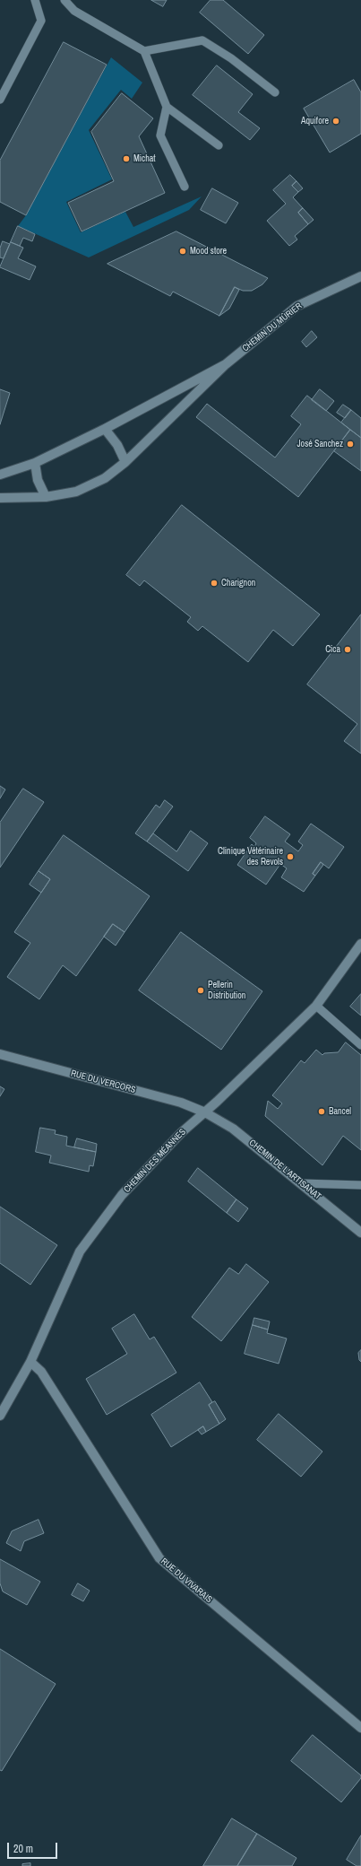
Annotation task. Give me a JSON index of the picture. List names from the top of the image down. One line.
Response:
{"streets":{"street":["CHEMIN DU MÛRIER","RUE DU VERCORS","CHEMIN DES MÉANNES","CHEMIN DE L'ARTISANAT","RUE DU VIVARAIS"]},"crossings":[["RUE DU VERCORS","CHEMIN DES MÉANNES"],["RUE DU VERCORS","CHEMIN DE L'ARTISANAT"],["CHEMIN DES MÉANNES","CHEMIN DE L'ARTISANAT"],["CHEMIN DES MÉANNES","RUE DU VIVARAIS"]],"places":["Aquifore","Michat","Mood store","José Sanchez","Charignon","Cica","Clinique Vétérinaire des Revols","Pellerin Distribution","Bancel"],"scale_bar":"20 m"}
